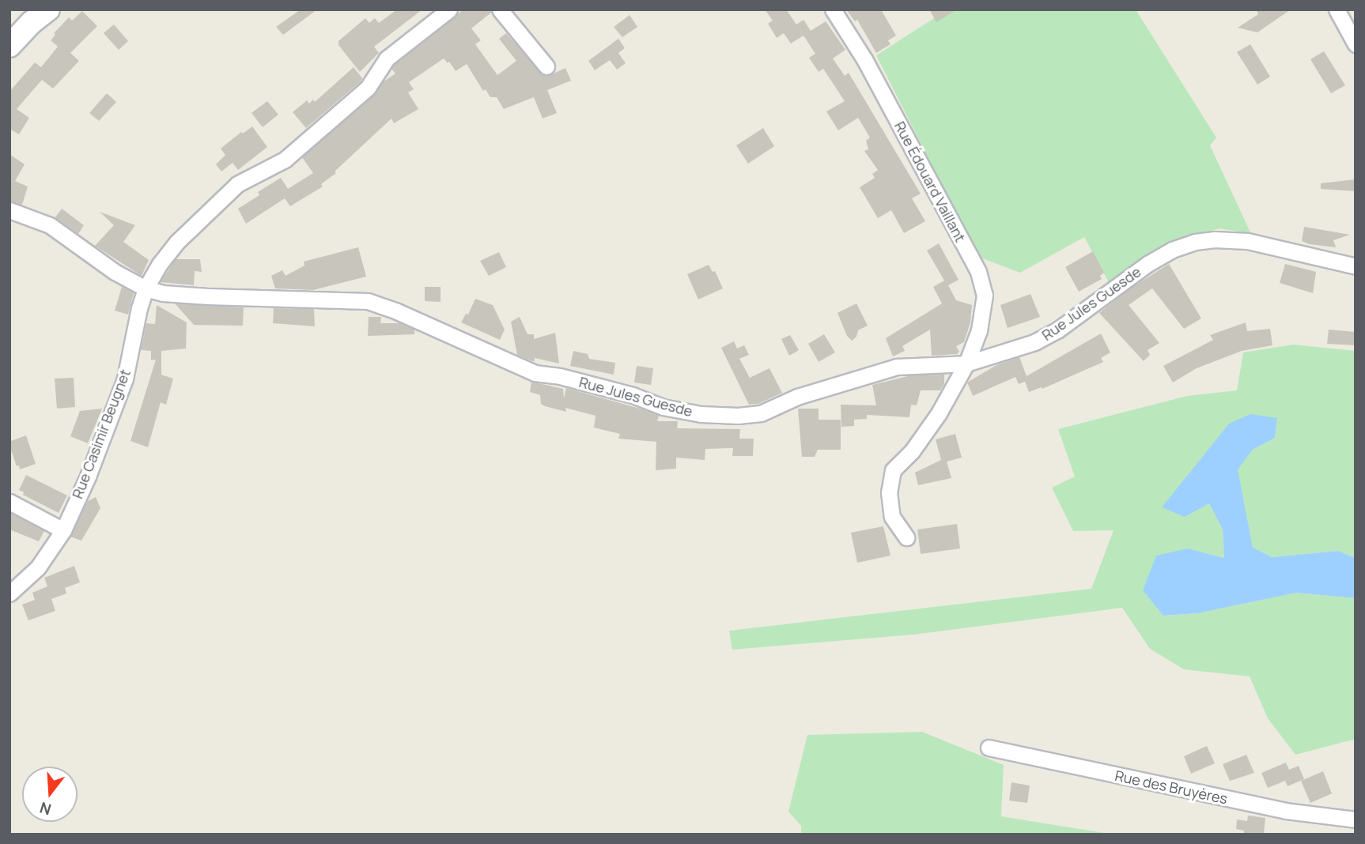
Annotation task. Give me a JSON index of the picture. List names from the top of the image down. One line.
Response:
{"streets":{"street":["Rue Édouard Vaillant","Rue Jules Guesde","Rue Casimir Beugnet","Rue des Bruyères"]},"crossings":[["Rue Édouard Vaillant","Rue Jules Guesde"],["Rue Jules Guesde","Rue Casimir Beugnet"]],"north":"bottom"}
